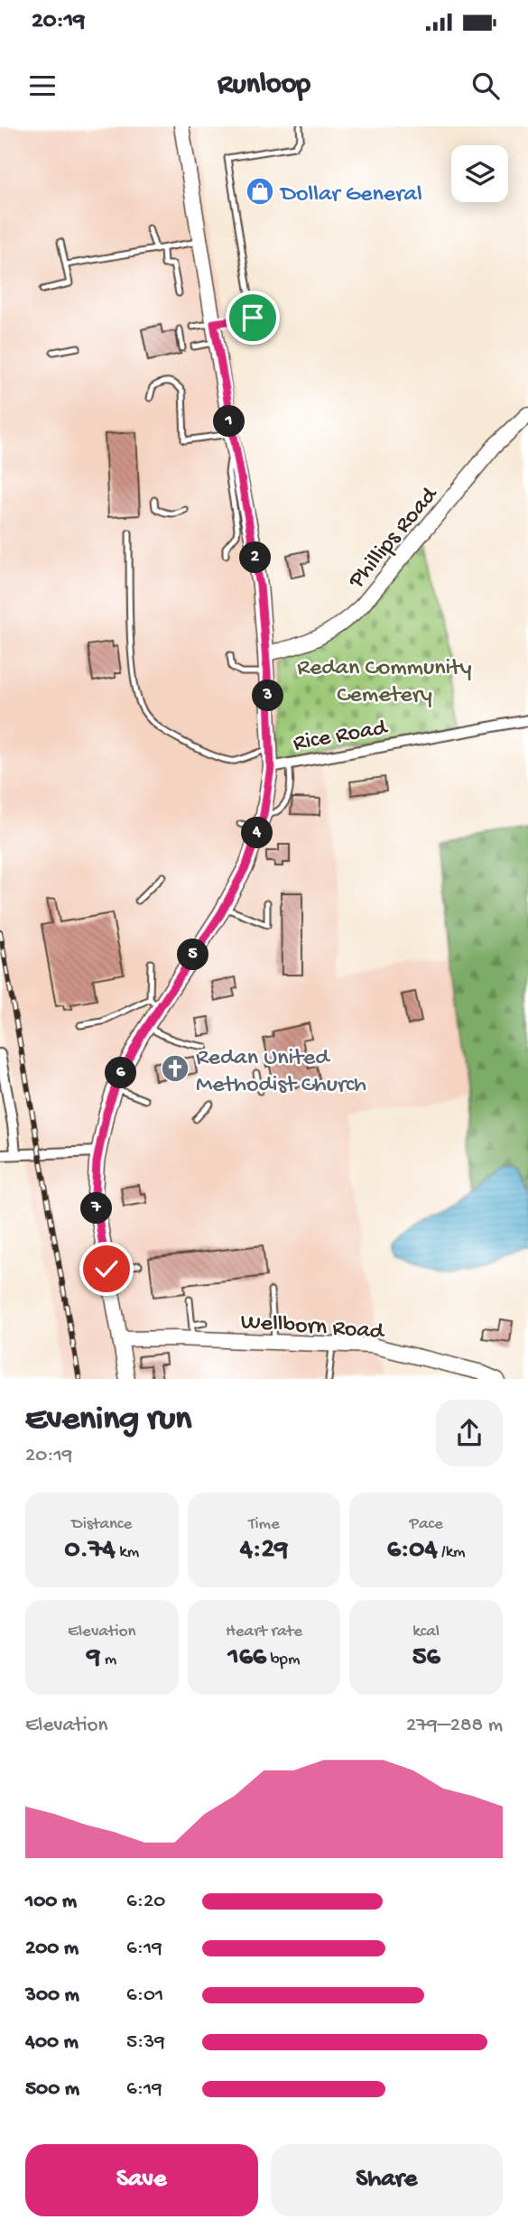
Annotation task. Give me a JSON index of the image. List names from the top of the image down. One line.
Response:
{"streets":{"main road":["Phillips Road","Wellborn Road"],"street":["Rice Road"]},"parks":["Redan Community Cemetery"],"places":{"shop":["Dollar General"],"church":["Redan United Methodist Church"]},"page":{"status":"20:19","header":"Runloop","pins":["1","2","3","4","5","6","7"],"heading":["Evening run","20:19"],"stats":[["Distance","0.74 km"],["Time","4:29"],["Pace","6:04 /km"],["Elevation","9 m"],["Heart rate","166 bpm"],["kcal","56"]],"chart":["Elevation","279–288 m"],"list":[{"name":"100 m","note":"6:20"},{"name":"200 m","note":"6:19"},{"name":"300 m","note":"6:01"},{"name":"400 m","note":"5:39"},{"name":"500 m","note":"6:19"}],"buttons":["Save","Share"]}}
